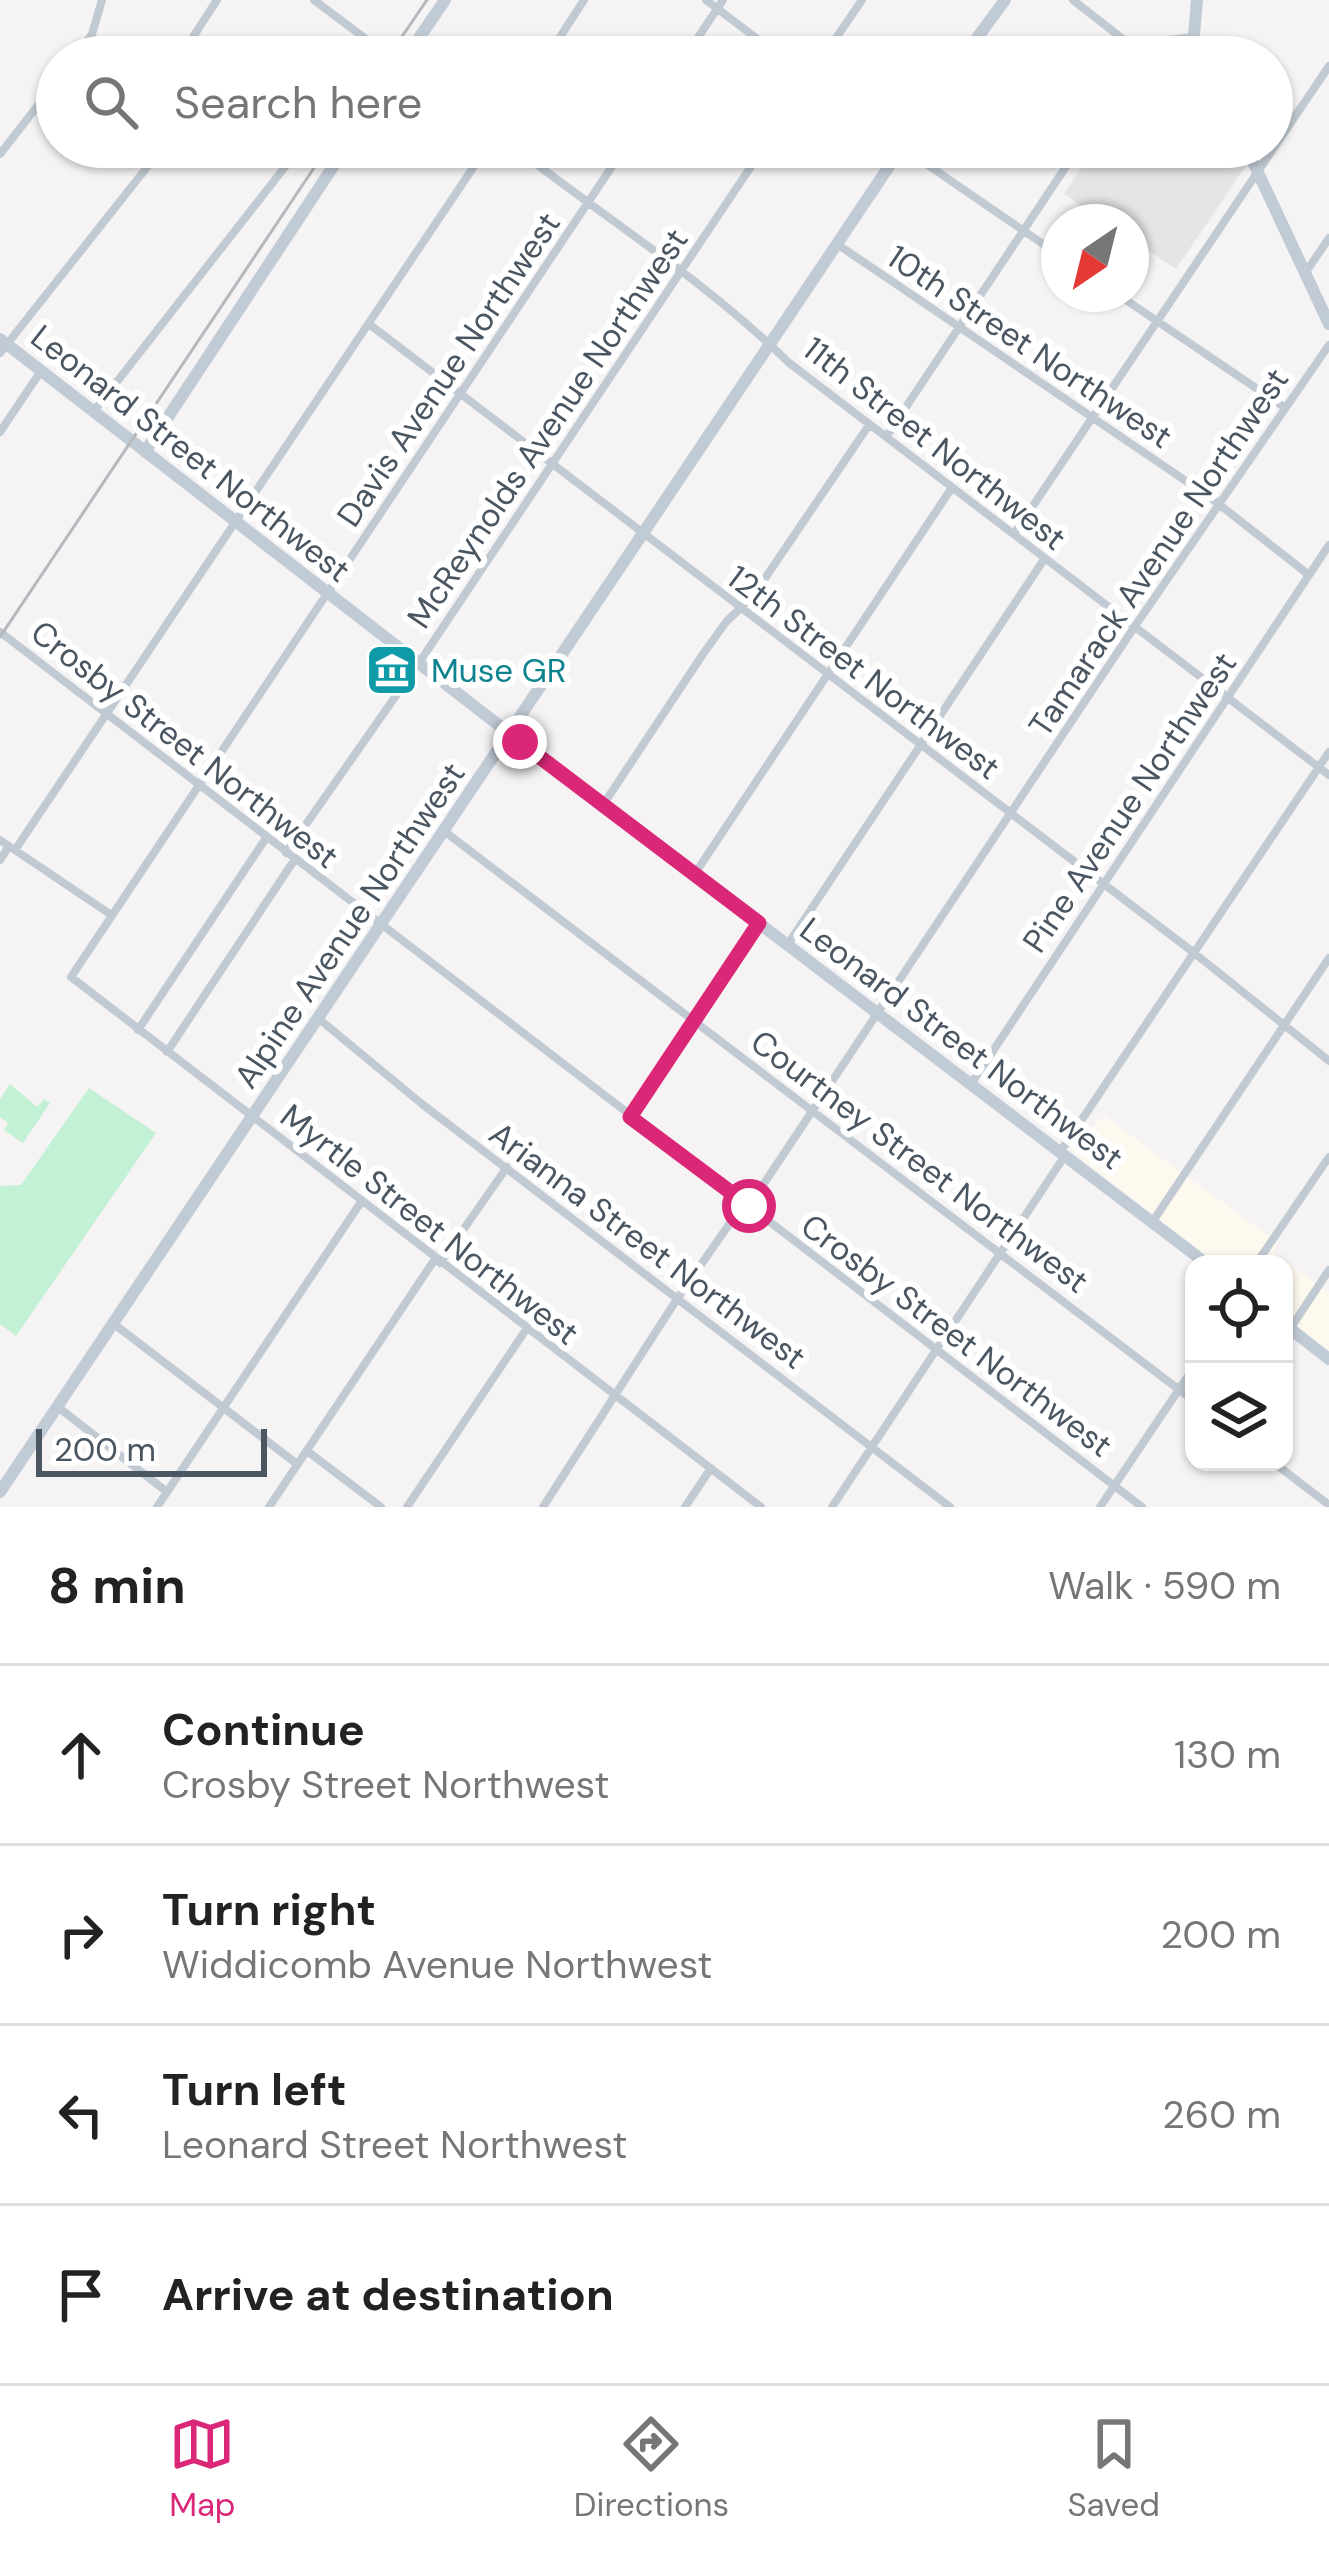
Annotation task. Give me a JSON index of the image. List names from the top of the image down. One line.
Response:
{"streets":{"main road":["Leonard Street Northwest","Alpine Avenue Northwest"],"street":["10th Street Northwest","Davis Avenue Northwest","McReynolds Avenue Northwest","11th Street Northwest","Tamarack Avenue Northwest","12th Street Northwest","Crosby Street Northwest","Pine Avenue Northwest","Courtney Street Northwest","Myrtle Street Northwest","Arianna Street Northwest"]},"crossings":[["10th Street Northwest","Tamarack Avenue Northwest"],["10th Street Northwest","Pine Avenue Northwest"],["10th Street Northwest","Alpine Avenue Northwest"],["Davis Avenue Northwest","11th Street Northwest"],["Davis Avenue Northwest","Leonard Street Northwest"],["Davis Avenue Northwest","12th Street Northwest"],["Davis Avenue Northwest","Crosby Street Northwest"],["Davis Avenue Northwest","Myrtle Street Northwest"],["McReynolds Avenue Northwest","11th Street Northwest"],["McReynolds Avenue Northwest","Leonard Street Northwest"],["McReynolds Avenue Northwest","12th Street Northwest"],["McReynolds Avenue Northwest","Crosby Street Northwest"],["McReynolds Avenue Northwest","Myrtle Street Northwest"],["11th Street Northwest","Tamarack Avenue Northwest"],["11th Street Northwest","Pine Avenue Northwest"],["11th Street Northwest","Alpine Avenue Northwest"],["Leonard Street Northwest","Tamarack Avenue Northwest"],["Leonard Street Northwest","Pine Avenue Northwest"],["Leonard Street Northwest","Alpine Avenue Northwest"],["Tamarack Avenue Northwest","12th Street Northwest"],["Tamarack Avenue Northwest","Crosby Street Northwest"],["Tamarack Avenue Northwest","Courtney Street Northwest"],["Tamarack Avenue Northwest","Myrtle Street Northwest"],["Tamarack Avenue Northwest","Arianna Street Northwest"],["12th Street Northwest","Pine Avenue Northwest"],["12th Street Northwest","Alpine Avenue Northwest"],["Crosby Street Northwest","Alpine Avenue Northwest"],["Alpine Avenue Northwest","Courtney Street Northwest"],["Alpine Avenue Northwest","Myrtle Street Northwest"],["Alpine Avenue Northwest","Arianna Street Northwest"]],"places":{"museum":["Muse GR"]},"scale_bar":"200 m","north":"bottom left","page":{"search":"Search here","scale":"200 m","heading":["8 min","Walk · 590 m"],"list":[["Continue","Crosby Street Northwest","130 m"],["Turn right","Widdicomb Avenue Northwest","200 m"],["Turn left","Leonard Street Northwest","260 m"],"Arrive at destination"],"nav":["Map","Directions","Saved"]}}
